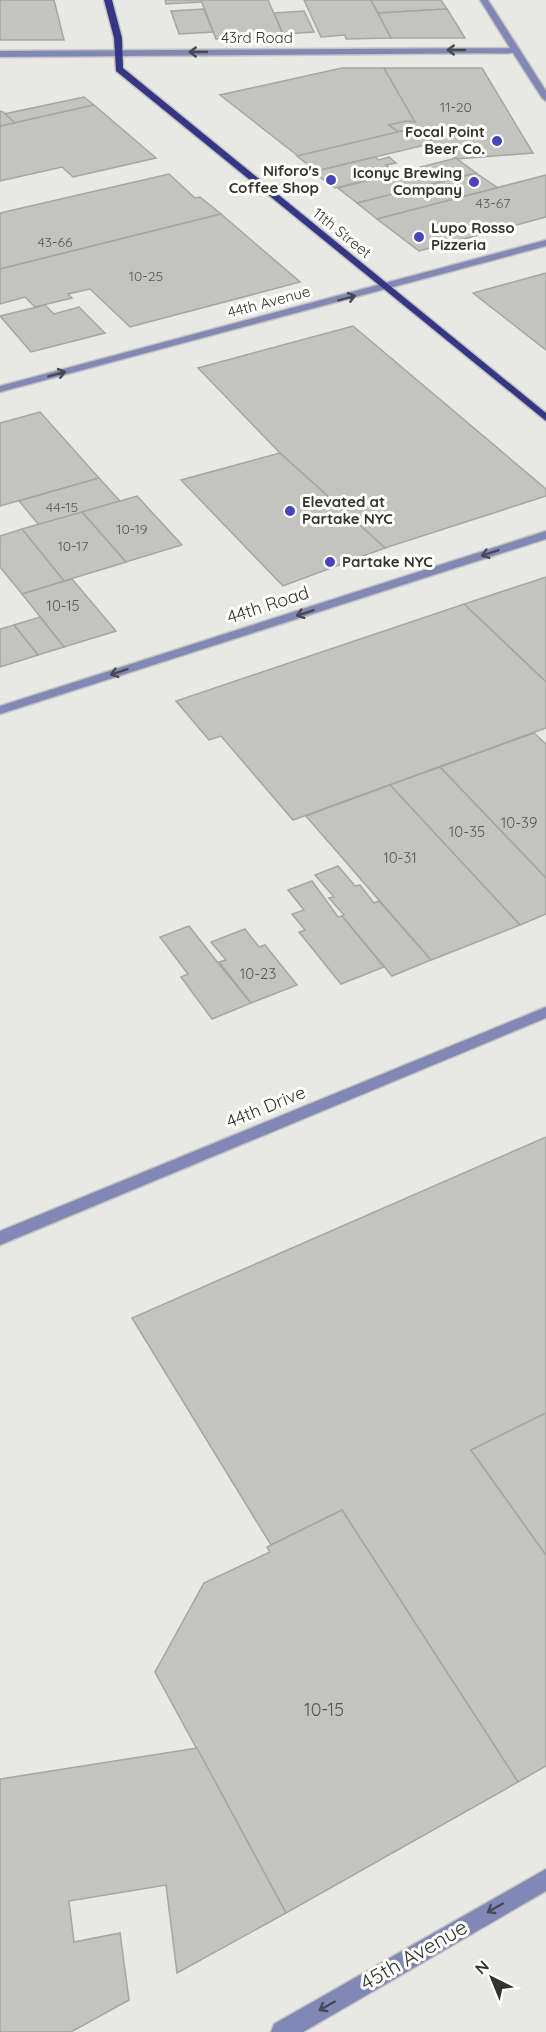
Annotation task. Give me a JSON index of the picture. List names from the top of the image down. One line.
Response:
{"streets":{"main road":["11th Street"],"street":["43rd Road","44th Avenue","44th Road","44th Drive","45th Avenue"]},"crossings":[["43rd Road","11th Street"],["11th Street","44th Avenue"]],"one_way":["43rd Road","44th Avenue","44th Road","45th Avenue"],"places":["Focal Point Beer Co.","Niforo's Coffee Shop","Iconyc Brewing Company","Lupo Rosso Pizzeria","Elevated at Partake NYC","Partake NYC"],"house_numbers":["11-20","43-67","43-66","10-25","44-15","10-19","10-17","10-15","10-39","10-35","10-31","10-23","10-15"],"north":"top left"}
